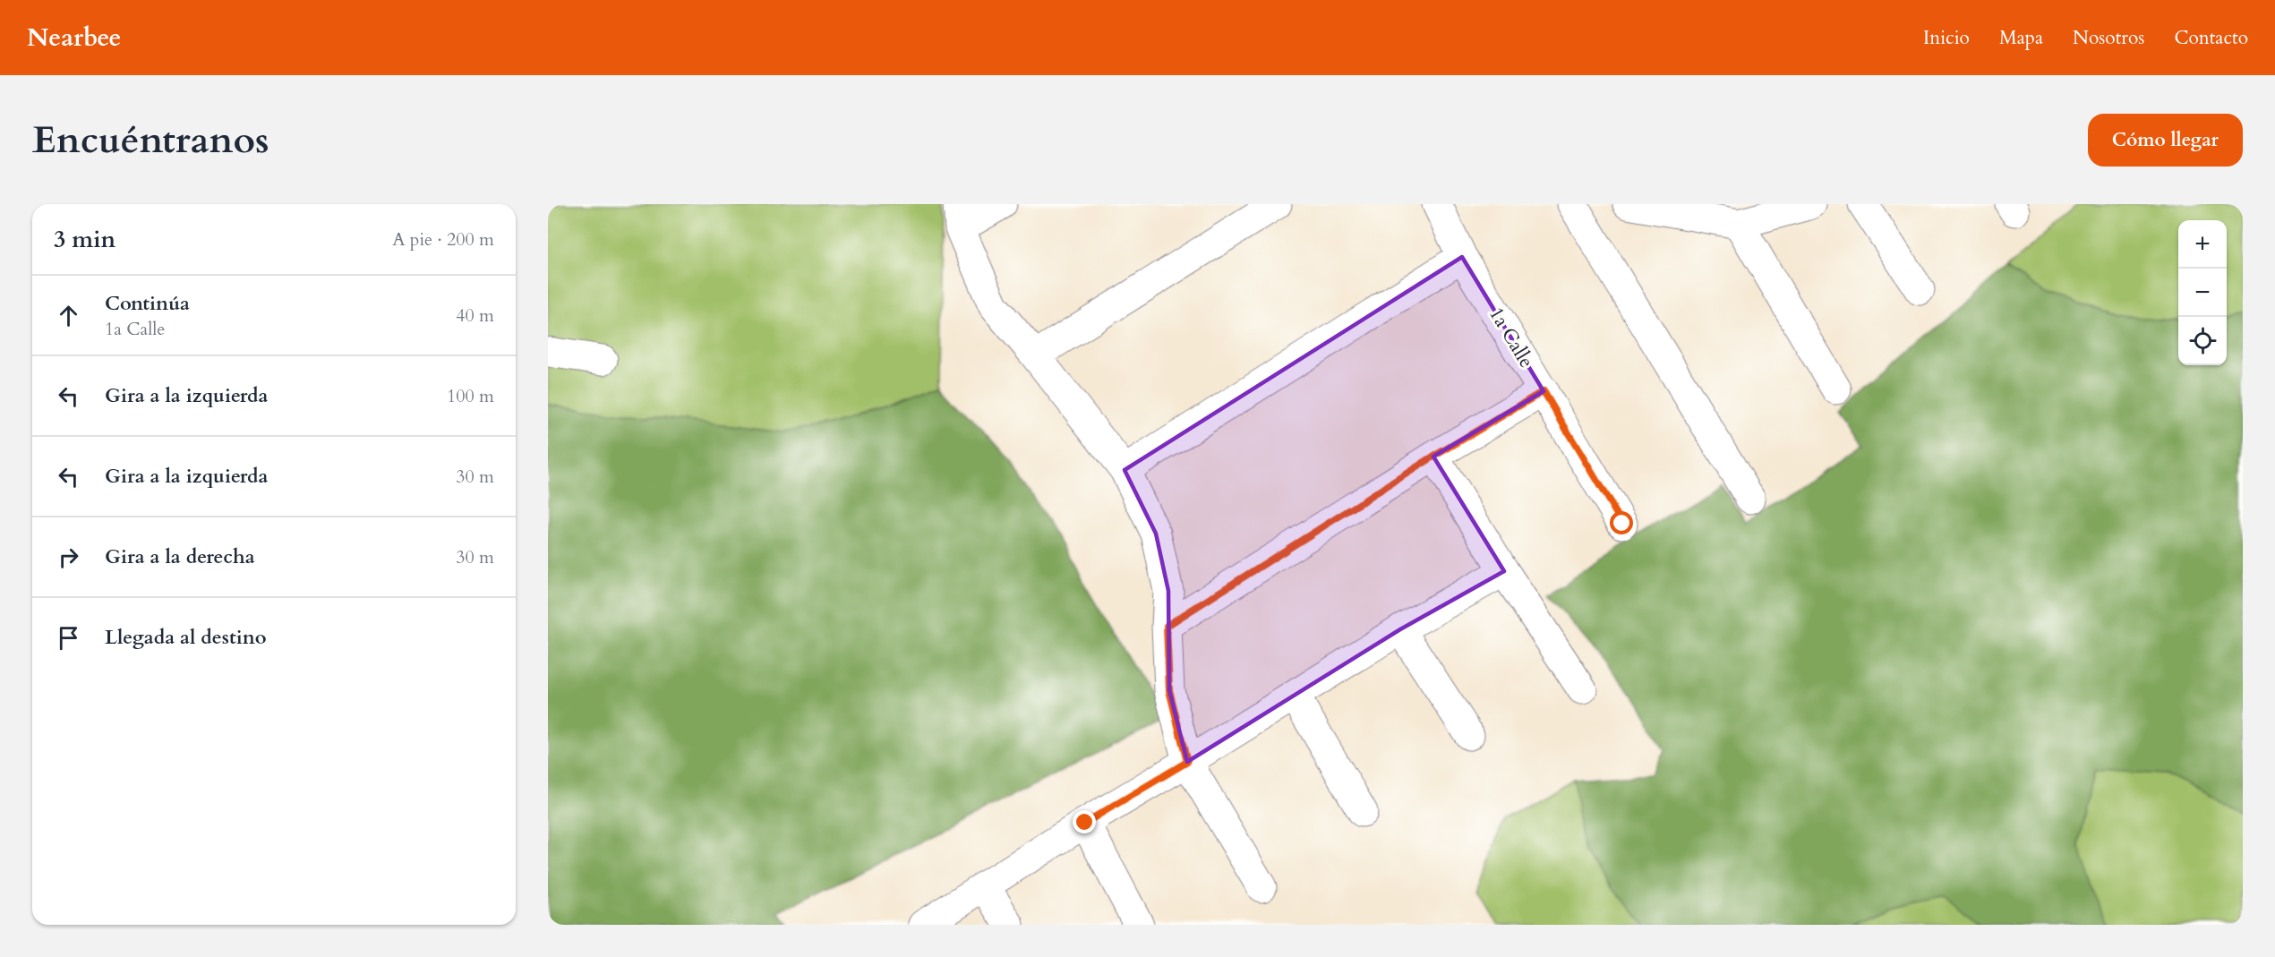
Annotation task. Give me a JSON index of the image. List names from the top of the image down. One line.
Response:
{"streets":{"street":["1a Calle"]},"page":{"header":"Nearbee","nav":["Inicio","Mapa","Nosotros","Contacto"],"buttons":"Cómo llegar","title":"Encuéntranos","heading":["3 min","A pie · 200 m"],"map_buttons":["+","−"],"list":[["Continúa","1a Calle","40 m"],["Gira a la izquierda","100 m"],["Gira a la izquierda","30 m"],["Gira a la derecha","30 m"],"Llegada al destino"]}}
